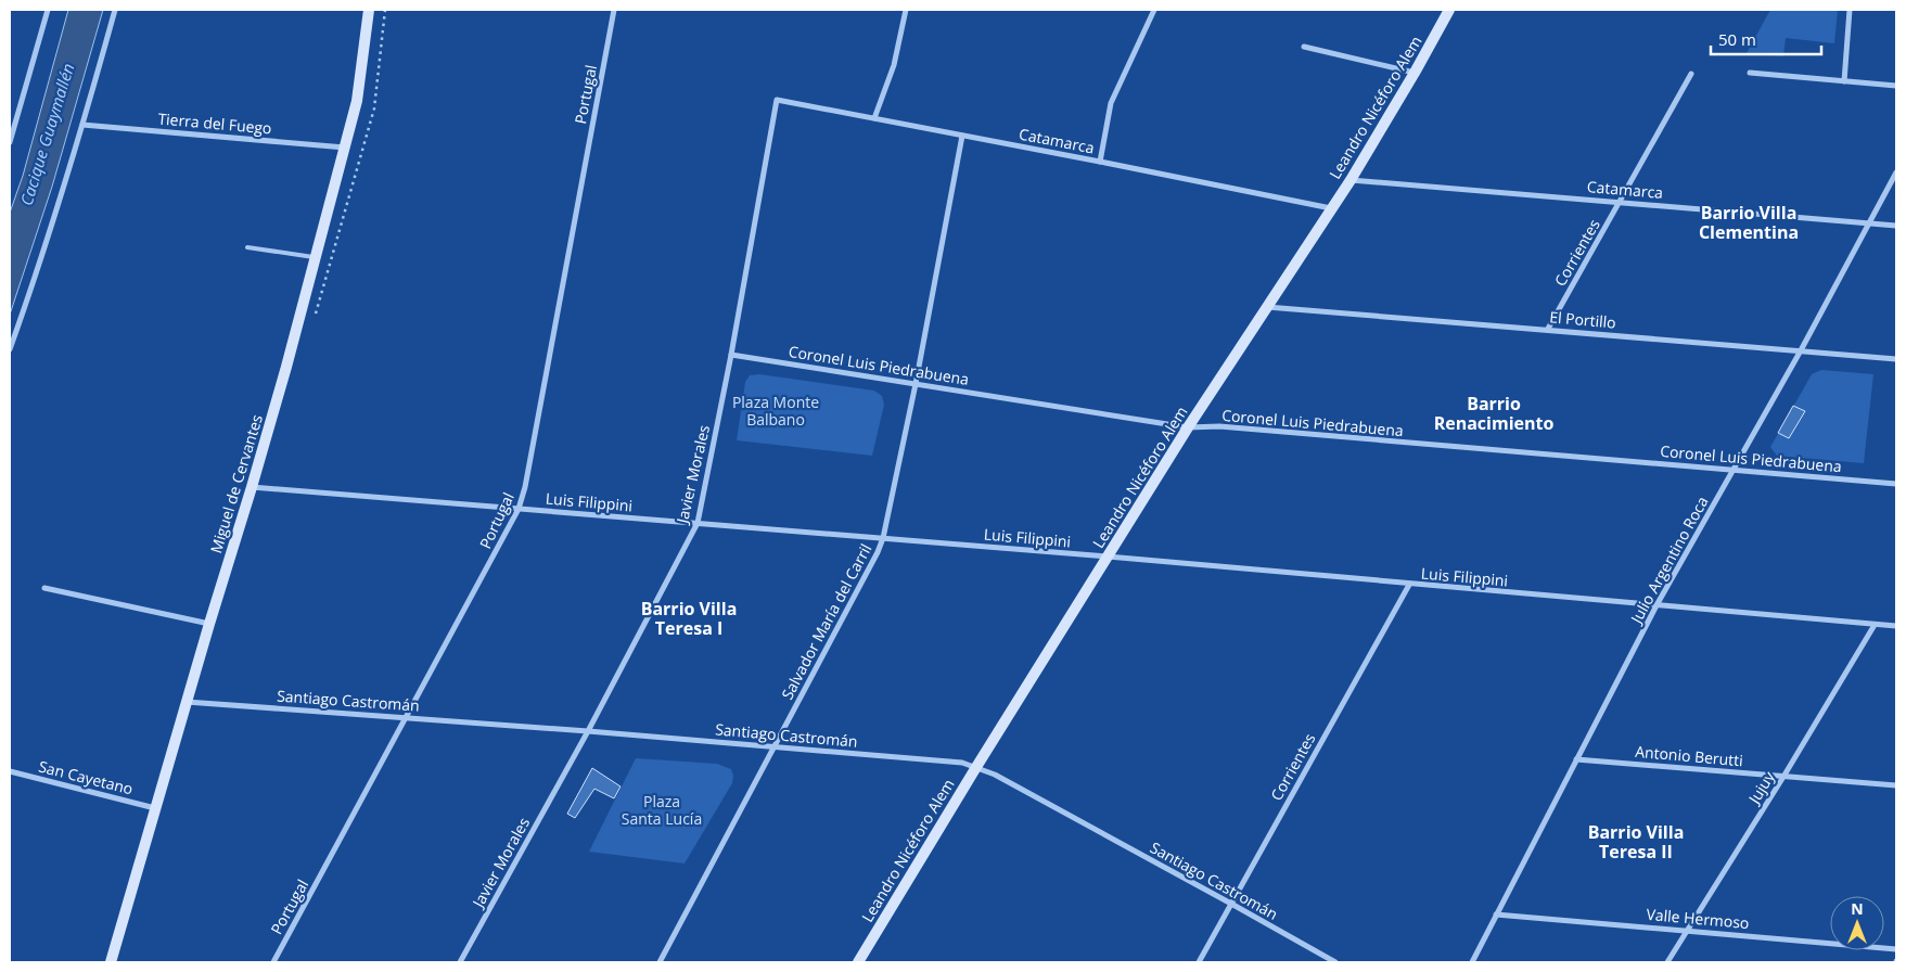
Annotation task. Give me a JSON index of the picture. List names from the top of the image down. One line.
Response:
{"streets":{"street":["Portugal","Leandro Nicéforo Alem","Tierra del Fuego","Catamarca","Corrientes","El Portillo","Coronel Luis Piedrabuena","Javier Morales","Miguel de Cervantes","Luis Filippini","Julio Argentino Roca","Salvador María del Carril","Santiago Castromán","Antonio Berutti","San Cayetano","Jujuy","Valle Hermoso"]},"crossings":[["Portugal","Luis Filippini"],["Portugal","Santiago Castromán"],["Leandro Nicéforo Alem","Catamarca"],["Leandro Nicéforo Alem","El Portillo"],["Leandro Nicéforo Alem","Coronel Luis Piedrabuena"],["Leandro Nicéforo Alem","Luis Filippini"],["Leandro Nicéforo Alem","Santiago Castromán"],["Tierra del Fuego","Miguel de Cervantes"],["Catamarca","Corrientes"],["Catamarca","Javier Morales"],["Catamarca","Julio Argentino Roca"],["Catamarca","Salvador María del Carril"],["Corrientes","El Portillo"],["Corrientes","Luis Filippini"],["Corrientes","Santiago Castromán"],["El Portillo","Julio Argentino Roca"],["Coronel Luis Piedrabuena","Javier Morales"],["Coronel Luis Piedrabuena","Julio Argentino Roca"],["Coronel Luis Piedrabuena","Salvador María del Carril"],["Javier Morales","Luis Filippini"],["Javier Morales","Santiago Castromán"],["Miguel de Cervantes","Luis Filippini"],["Miguel de Cervantes","Santiago Castromán"],["Miguel de Cervantes","San Cayetano"],["Luis Filippini","Julio Argentino Roca"],["Luis Filippini","Salvador María del Carril"],["Luis Filippini","Jujuy"],["Julio Argentino Roca","Antonio Berutti"],["Julio Argentino Roca","Valle Hermoso"],["Salvador María del Carril","Santiago Castromán"],["Antonio Berutti","Jujuy"],["Jujuy","Valle Hermoso"]],"districts":["Barrio Villa Clementina","Barrio Renacimiento","Barrio Villa Teresa I","Barrio Villa Teresa II"],"water":["Cacique Guaymallén"],"parks":["Plaza Monte Balbano","Plaza Santa Lucía"],"scale_bar":"50 m","north":"top"}
